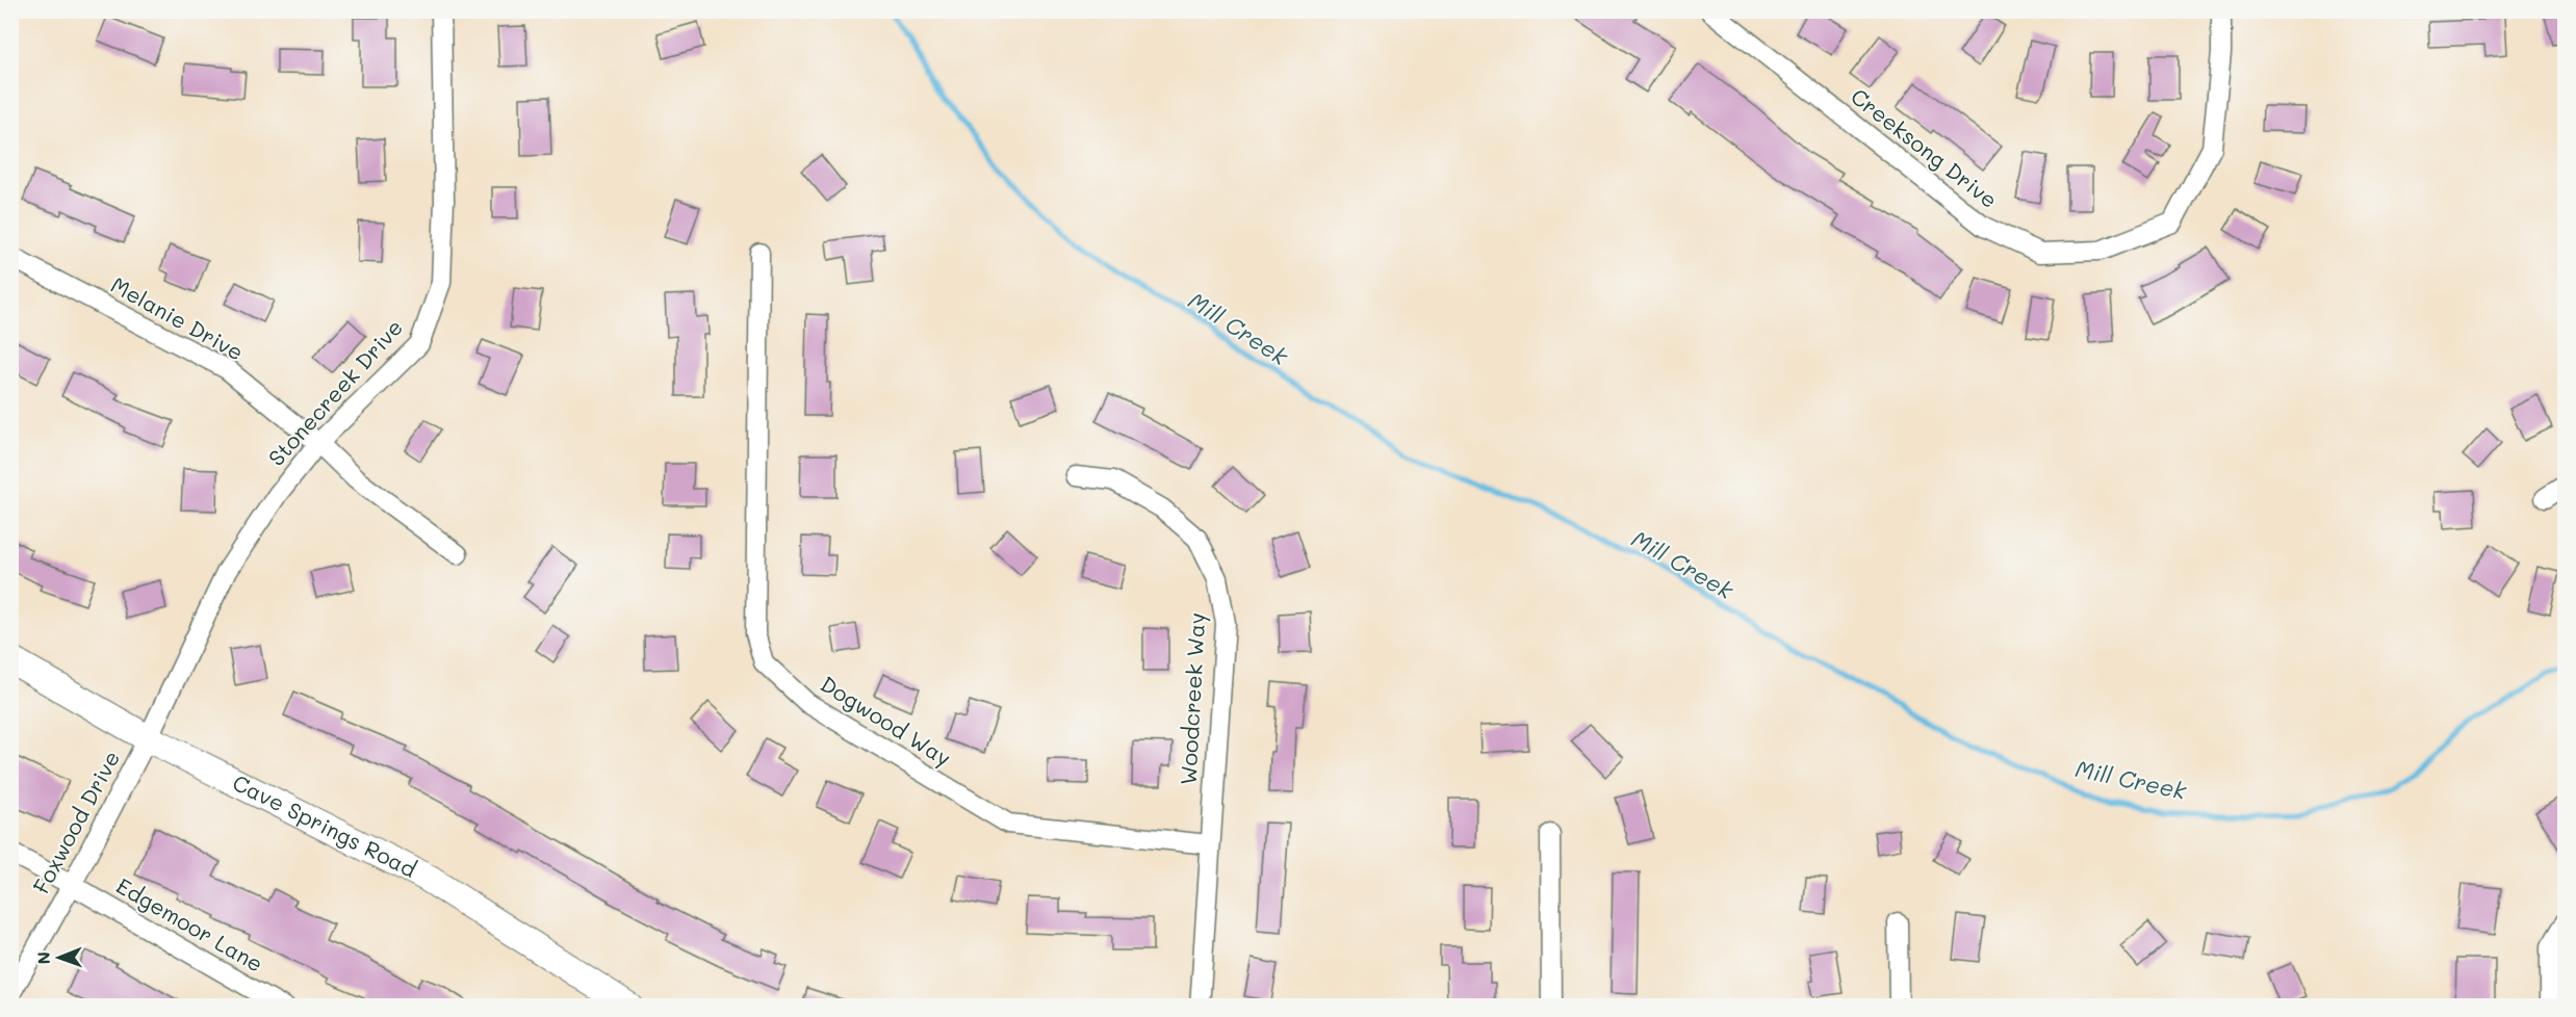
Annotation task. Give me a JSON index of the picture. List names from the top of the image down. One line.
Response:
{"streets":{"street":["Creeksong Drive","Melanie Drive","Stonecreek Drive","Woodcreek Way","Dogwood Way","Foxwood Drive","Cave Springs Road","Edgemoor Lane"]},"crossings":[["Melanie Drive","Stonecreek Drive"],["Stonecreek Drive","Foxwood Drive"],["Stonecreek Drive","Cave Springs Road"],["Woodcreek Way","Dogwood Way"],["Foxwood Drive","Cave Springs Road"],["Foxwood Drive","Edgemoor Lane"]],"water":["Mill Creek"],"north":"left"}
